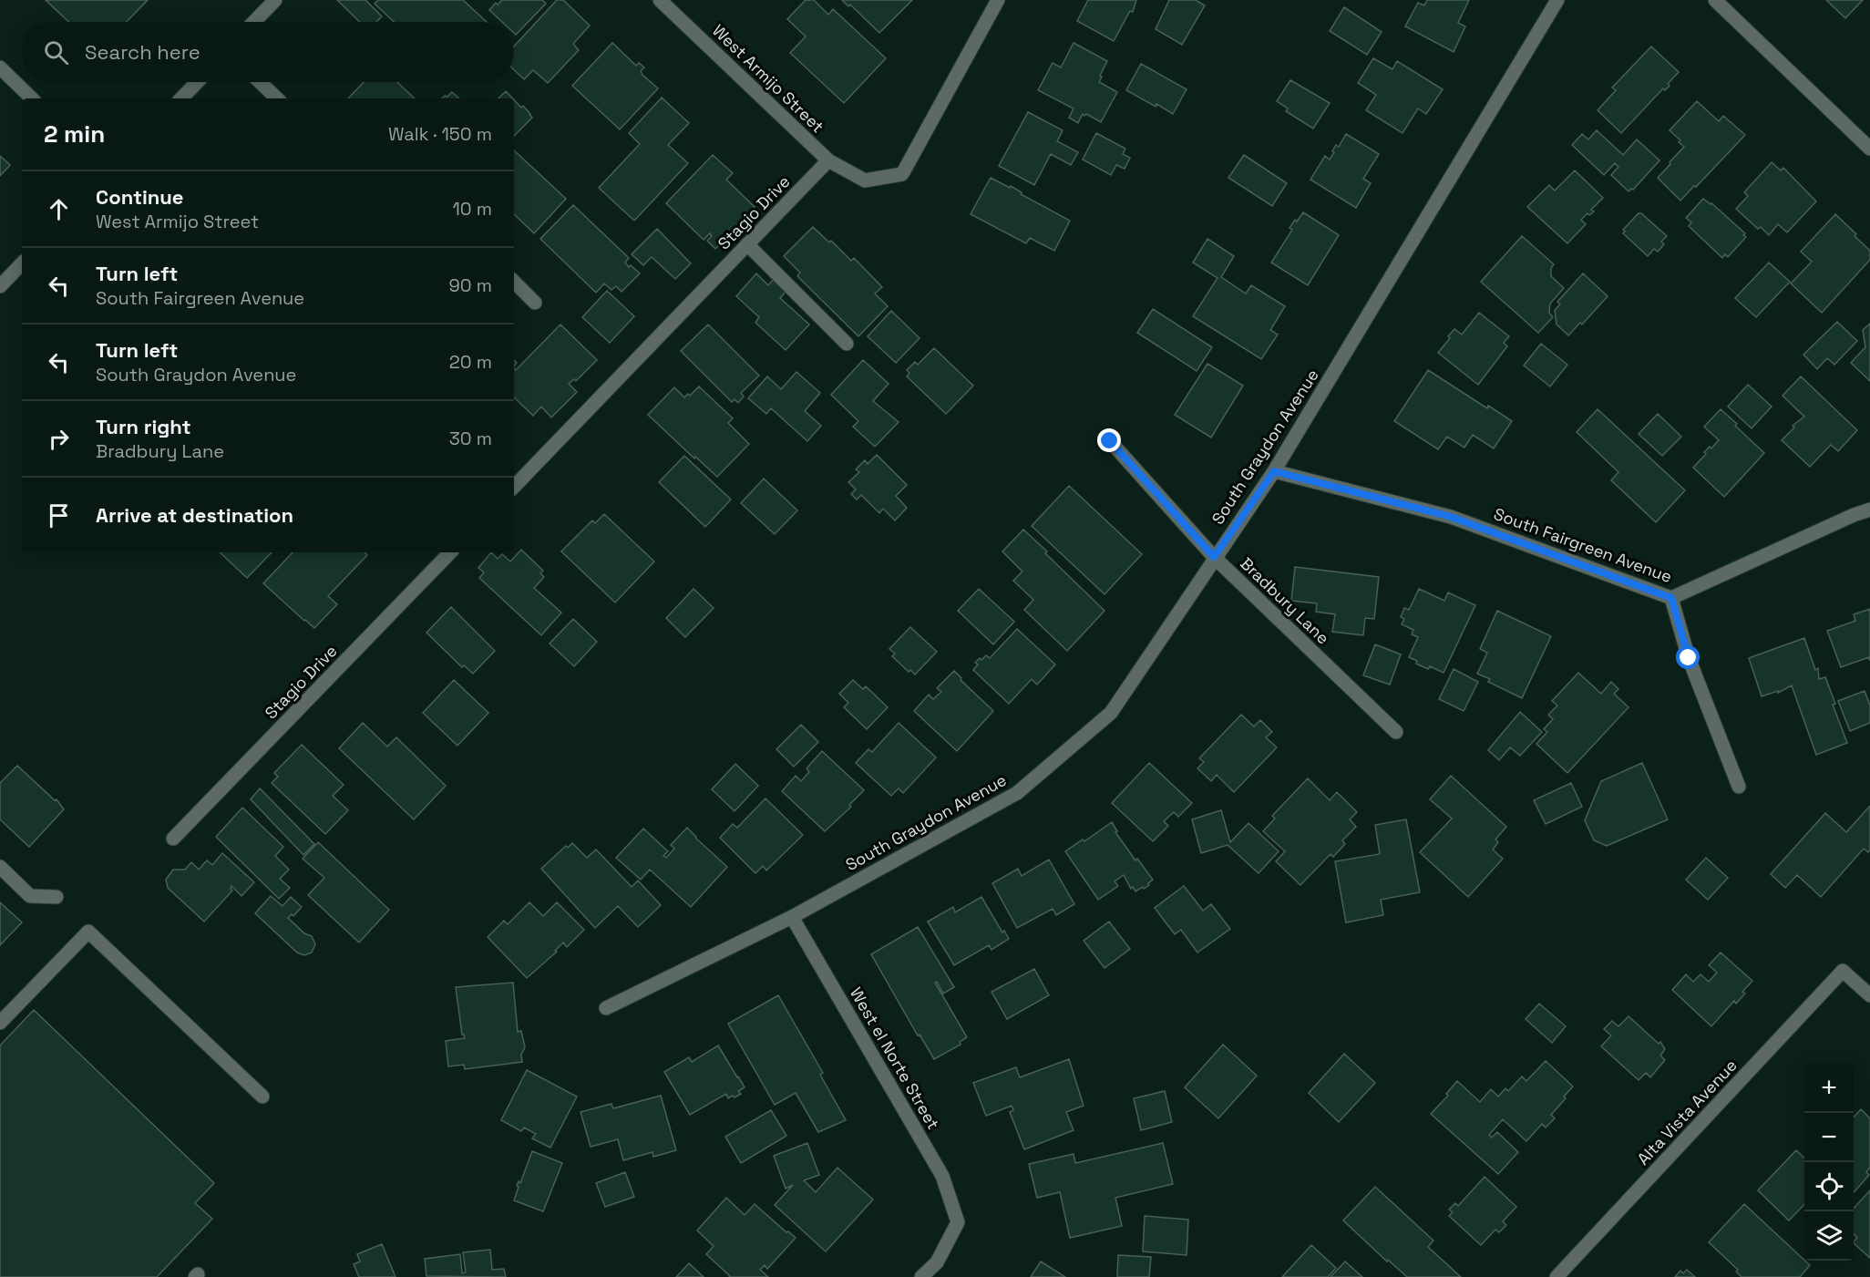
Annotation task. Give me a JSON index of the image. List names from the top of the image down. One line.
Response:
{"streets":{"street":["West Armijo Street","Stagio Drive","South Graydon Avenue","South Fairgreen Avenue","Bradbury Lane","West el Norte Street","Alta Vista Avenue"]},"crossings":[["West Armijo Street","Stagio Drive"],["South Graydon Avenue","South Fairgreen Avenue"],["South Graydon Avenue","Bradbury Lane"],["South Graydon Avenue","West el Norte Street"]],"page":{"search":"Search here","heading":["2 min","Walk · 150 m"],"list":[["Continue","West Armijo Street","10 m"],["Turn left","South Fairgreen Avenue","90 m"],["Turn left","South Graydon Avenue","20 m"],["Turn right","Bradbury Lane","30 m"],"Arrive at destination"],"map_buttons":["+","−"]}}
